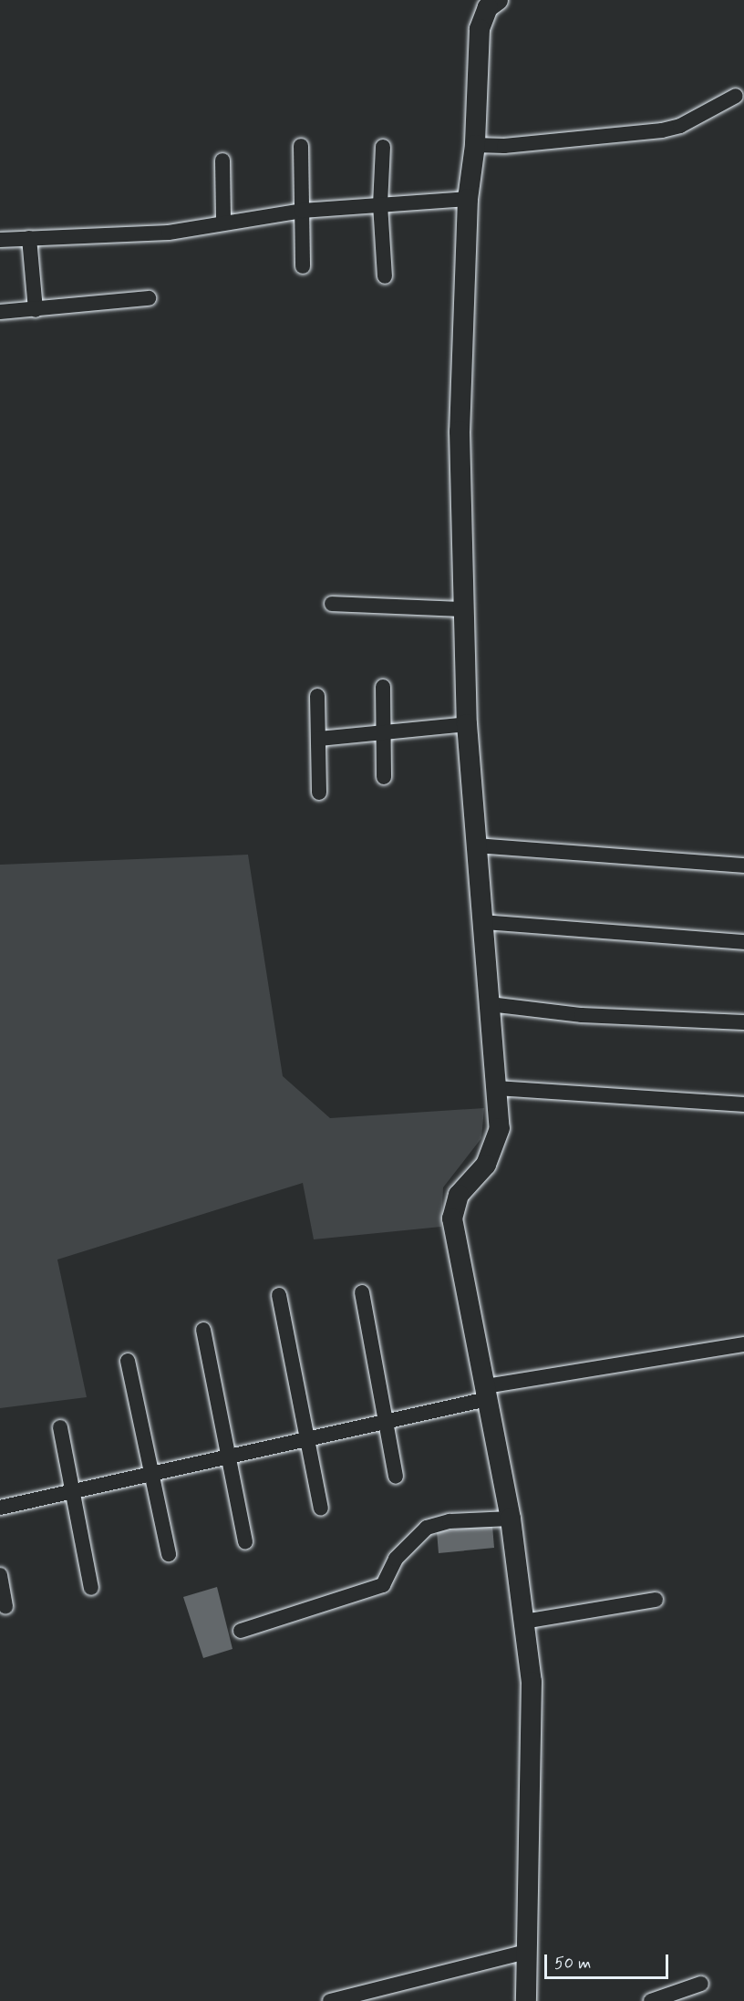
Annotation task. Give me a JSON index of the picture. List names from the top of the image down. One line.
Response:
{"scale_bar":"50 m"}
